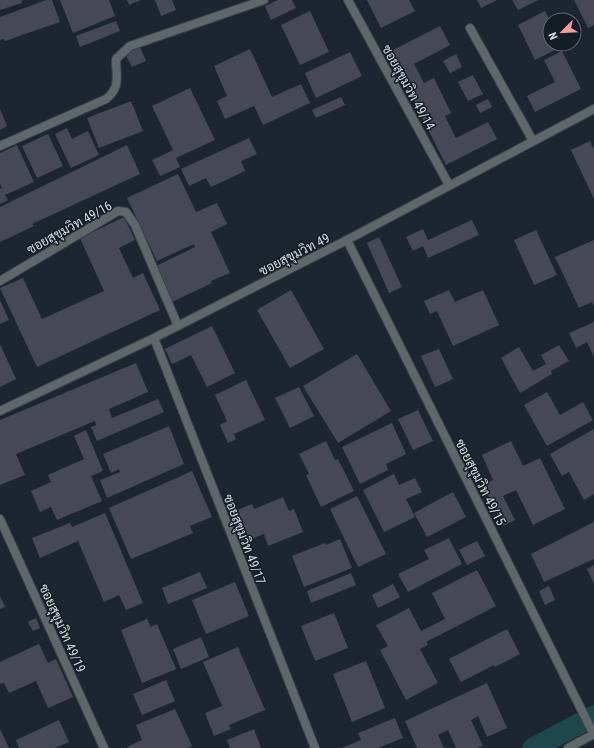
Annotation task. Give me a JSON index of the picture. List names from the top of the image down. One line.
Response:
{"streets":{"street":["ซอยสุขุมวิท 49/14","ซอยสุขุมวิท 49/16","ซอยสุขุมวิท 49","ซอยสุขุมวิท 49/15","ซอยสุขุมวิท 49/17","ซอยสุขุมวิท 49/19"]},"crossings":[["ซอยสุขุมวิท 49/14","ซอยสุขุมวิท 49"],["ซอยสุขุมวิท 49/16","ซอยสุขุมวิท 49"],["ซอยสุขุมวิท 49","ซอยสุขุมวิท 49/15"],["ซอยสุขุมวิท 49","ซอยสุขุมวิท 49/17"]],"north":"bottom left"}
